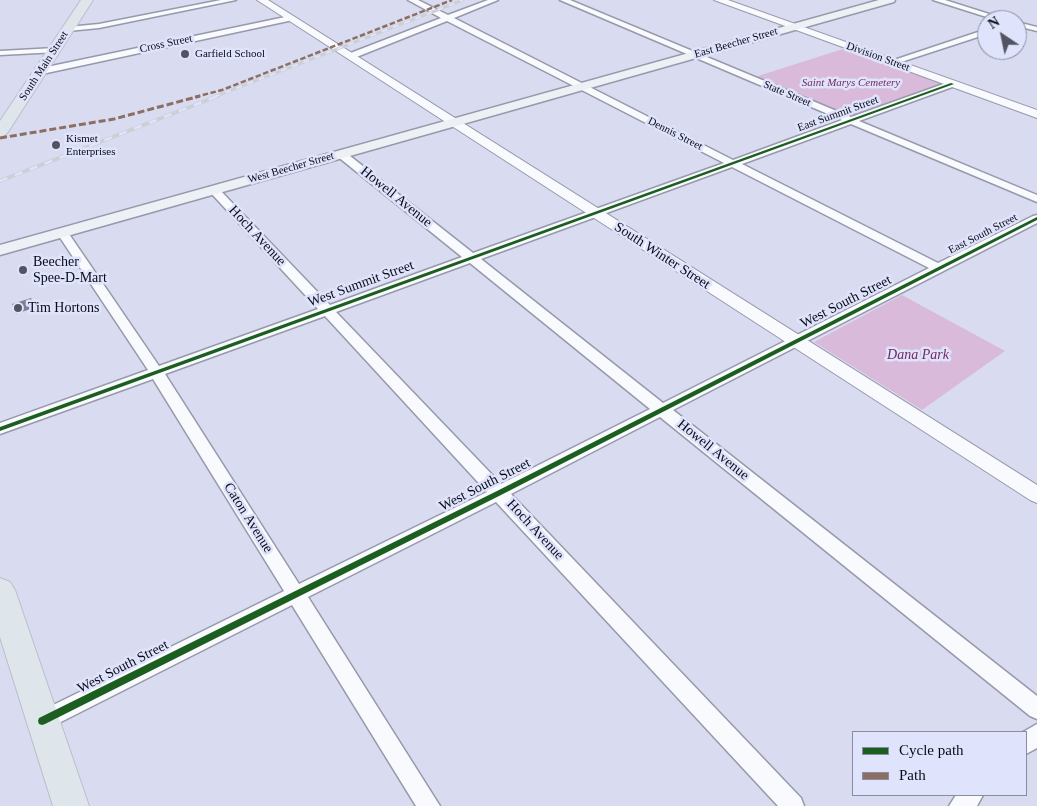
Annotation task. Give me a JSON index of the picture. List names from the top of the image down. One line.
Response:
{"streets":{"main road":["East Beecher Street","South Main Street","West Beecher Street"],"street":["Cross Street","Division Street","State Street","East Summit Street","Dennis Street","Howell Avenue","East South Street","Hoch Avenue","South Winter Street","West Summit Street","West South Street","Caton Avenue"]},"crossings":[["East Beecher Street","Division Street"],["East Beecher Street","State Street"],["East Beecher Street","Dennis Street"],["East Beecher Street","West Beecher Street"],["Cross Street","South Main Street"],["Cross Street","South Winter Street"],["Division Street","East Summit Street"],["State Street","East Summit Street"],["East Summit Street","Dennis Street"],["East Summit Street","West Summit Street"],["Dennis Street","West Beecher Street"],["Dennis Street","East South Street"],["Dennis Street","West Summit Street"],["Dennis Street","West South Street"],["West Beecher Street","Howell Avenue"],["West Beecher Street","Hoch Avenue"],["West Beecher Street","South Winter Street"],["West Beecher Street","Caton Avenue"],["Howell Avenue","West Summit Street"],["Howell Avenue","West South Street"],["East South Street","West South Street"],["Hoch Avenue","West Summit Street"],["Hoch Avenue","West South Street"],["South Winter Street","West Summit Street"],["South Winter Street","West South Street"],["West Summit Street","Caton Avenue"],["West South Street","Caton Avenue"]],"parks":["Saint Marys Cemetery","Dana Park"],"places":["Garfield School","Kismet Enterprises","Beecher Spee-D-Mart","Tim Hortons"],"legend":["Cycle path","Path"],"north":"top left"}
